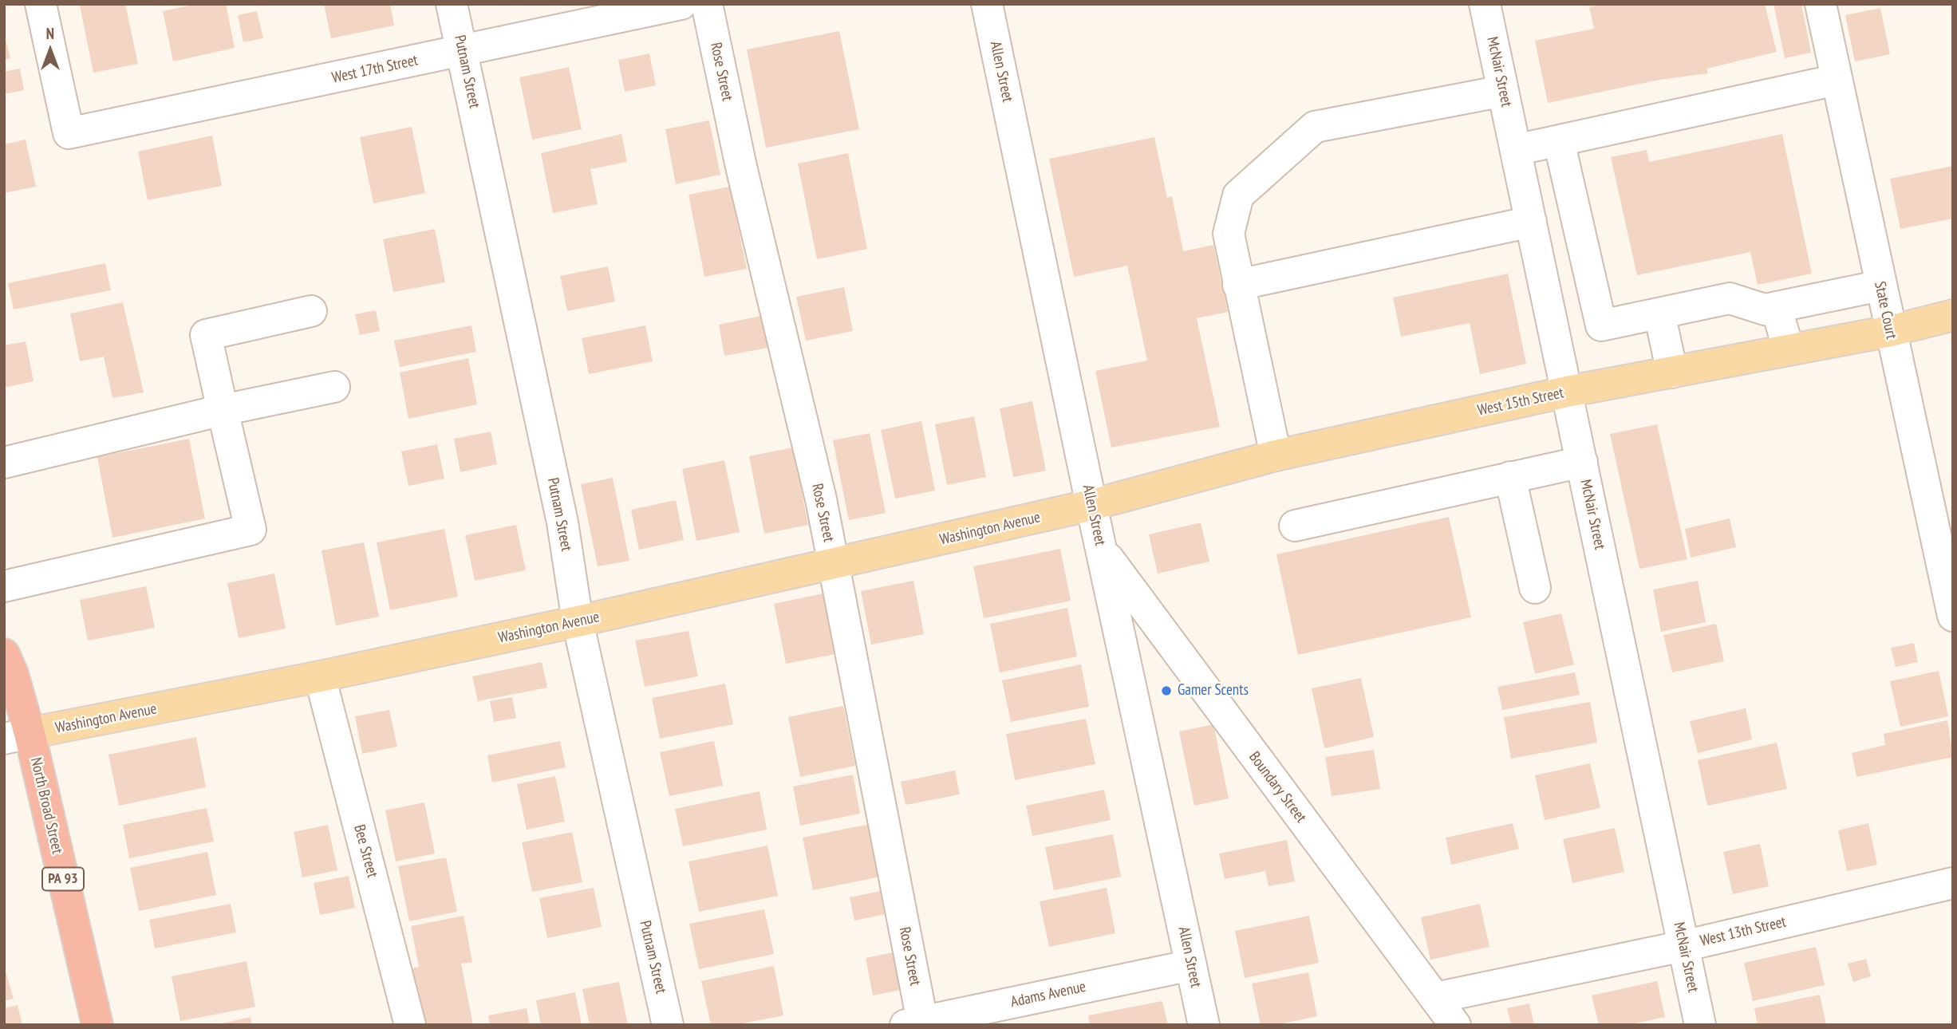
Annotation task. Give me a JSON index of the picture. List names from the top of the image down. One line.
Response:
{"streets":{"highway":["North Broad Street","PA 93"],"main road":["West 15th Street","Washington Avenue"],"street":["West 17th Street","Putnam Street","Rose Street","Allen Street","McNair Street","State Court","Boundary Street","Bee Street","West 13th Street","Adams Avenue"]},"crossings":[["West 17th Street","Putnam Street"],["Putnam Street","Washington Avenue"],["Rose Street","Washington Avenue"],["Rose Street","Adams Avenue"],["Allen Street","West 15th Street"],["Allen Street","Washington Avenue"],["Allen Street","Boundary Street"],["Allen Street","Adams Avenue"],["McNair Street","West 15th Street"],["McNair Street","West 13th Street"],["State Court","West 15th Street"],["West 15th Street","Washington Avenue"],["Washington Avenue","North Broad Street"],["Washington Avenue","Bee Street"],["Boundary Street","West 13th Street"]],"places":["Gamer Scents"],"north":"top"}
